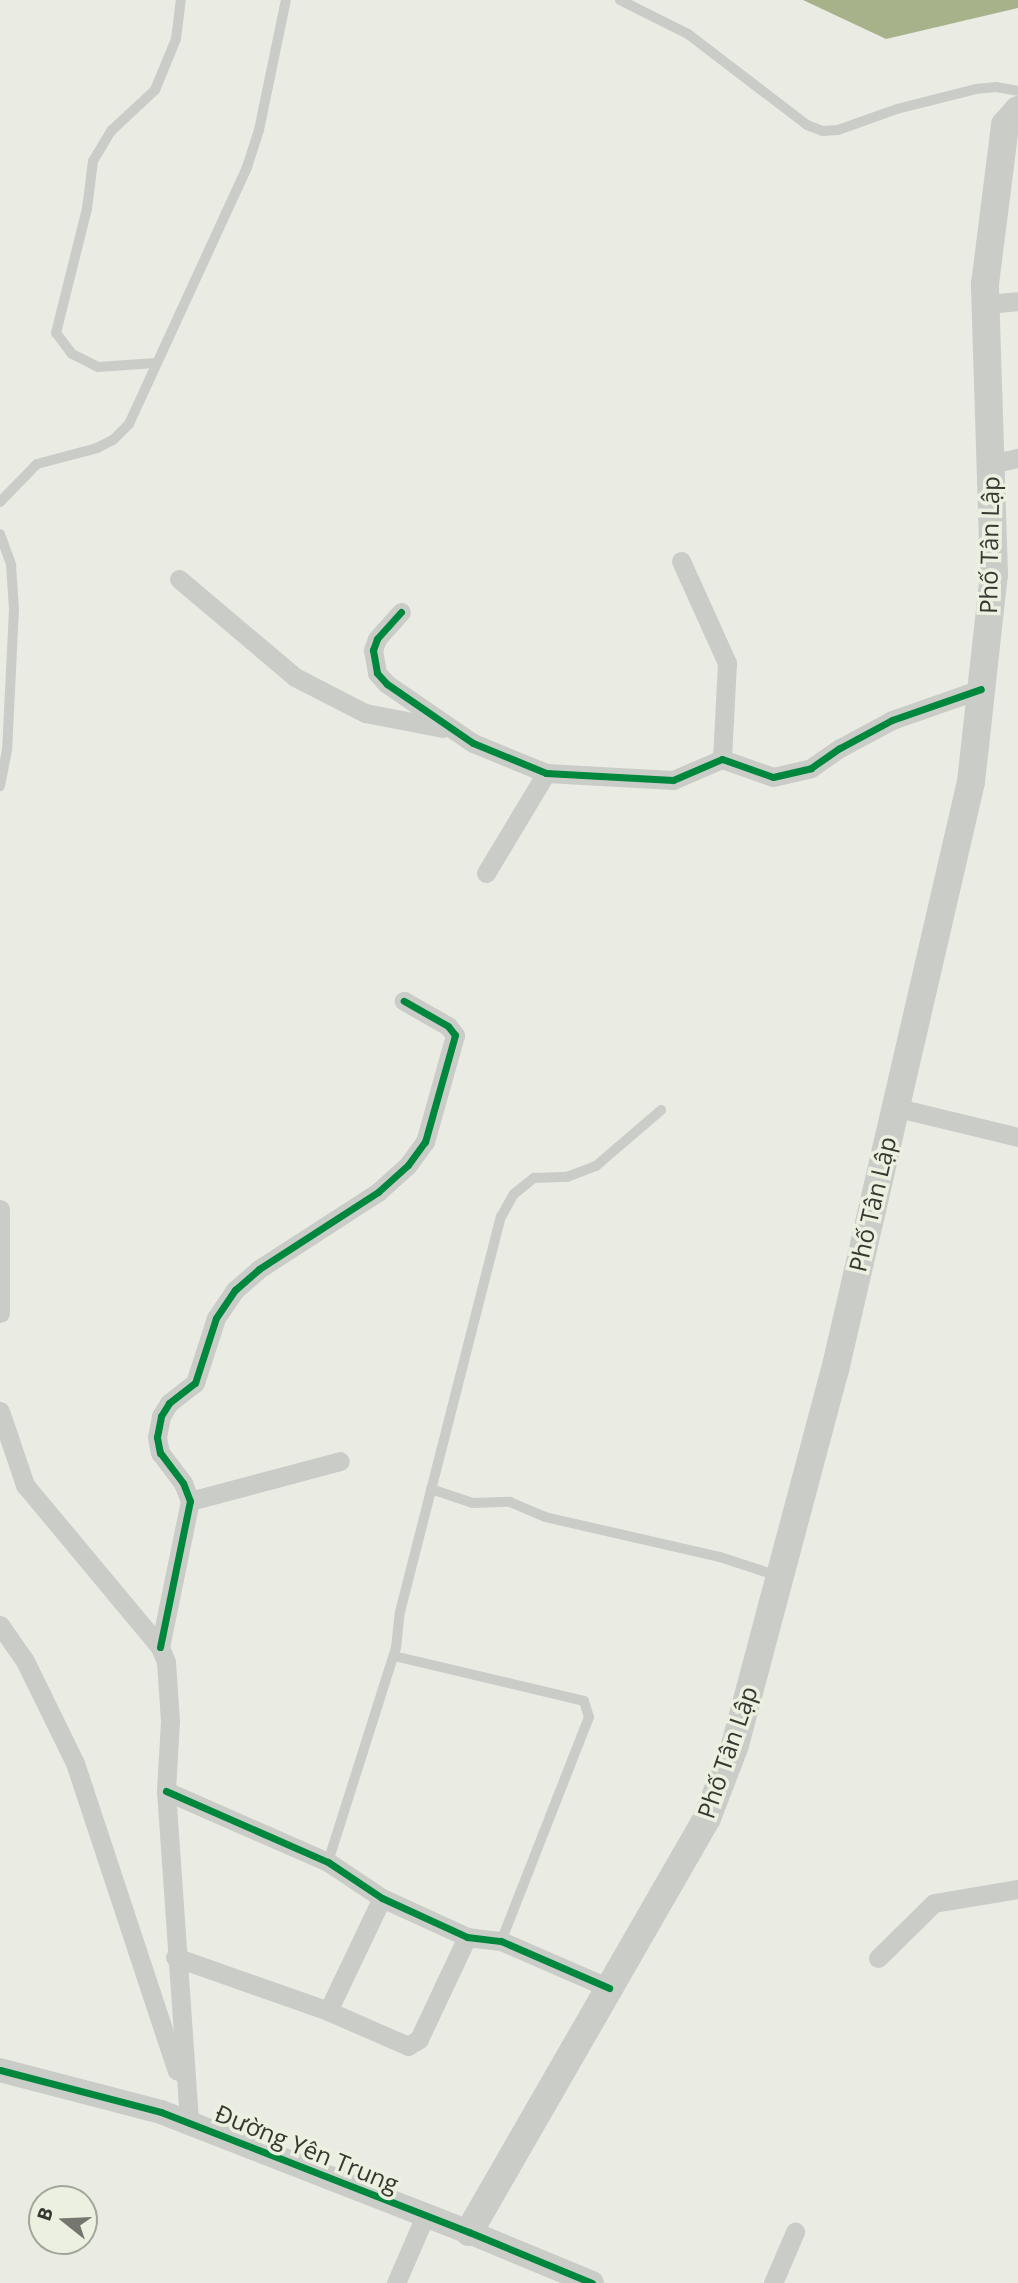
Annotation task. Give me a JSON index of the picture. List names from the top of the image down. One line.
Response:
{"streets":{"main road":["Phố Tân Lập"],"street":["Đường Yên Trung"]},"crossings":[["Phố Tân Lập","Đường Yên Trung"]],"north":"left"}
